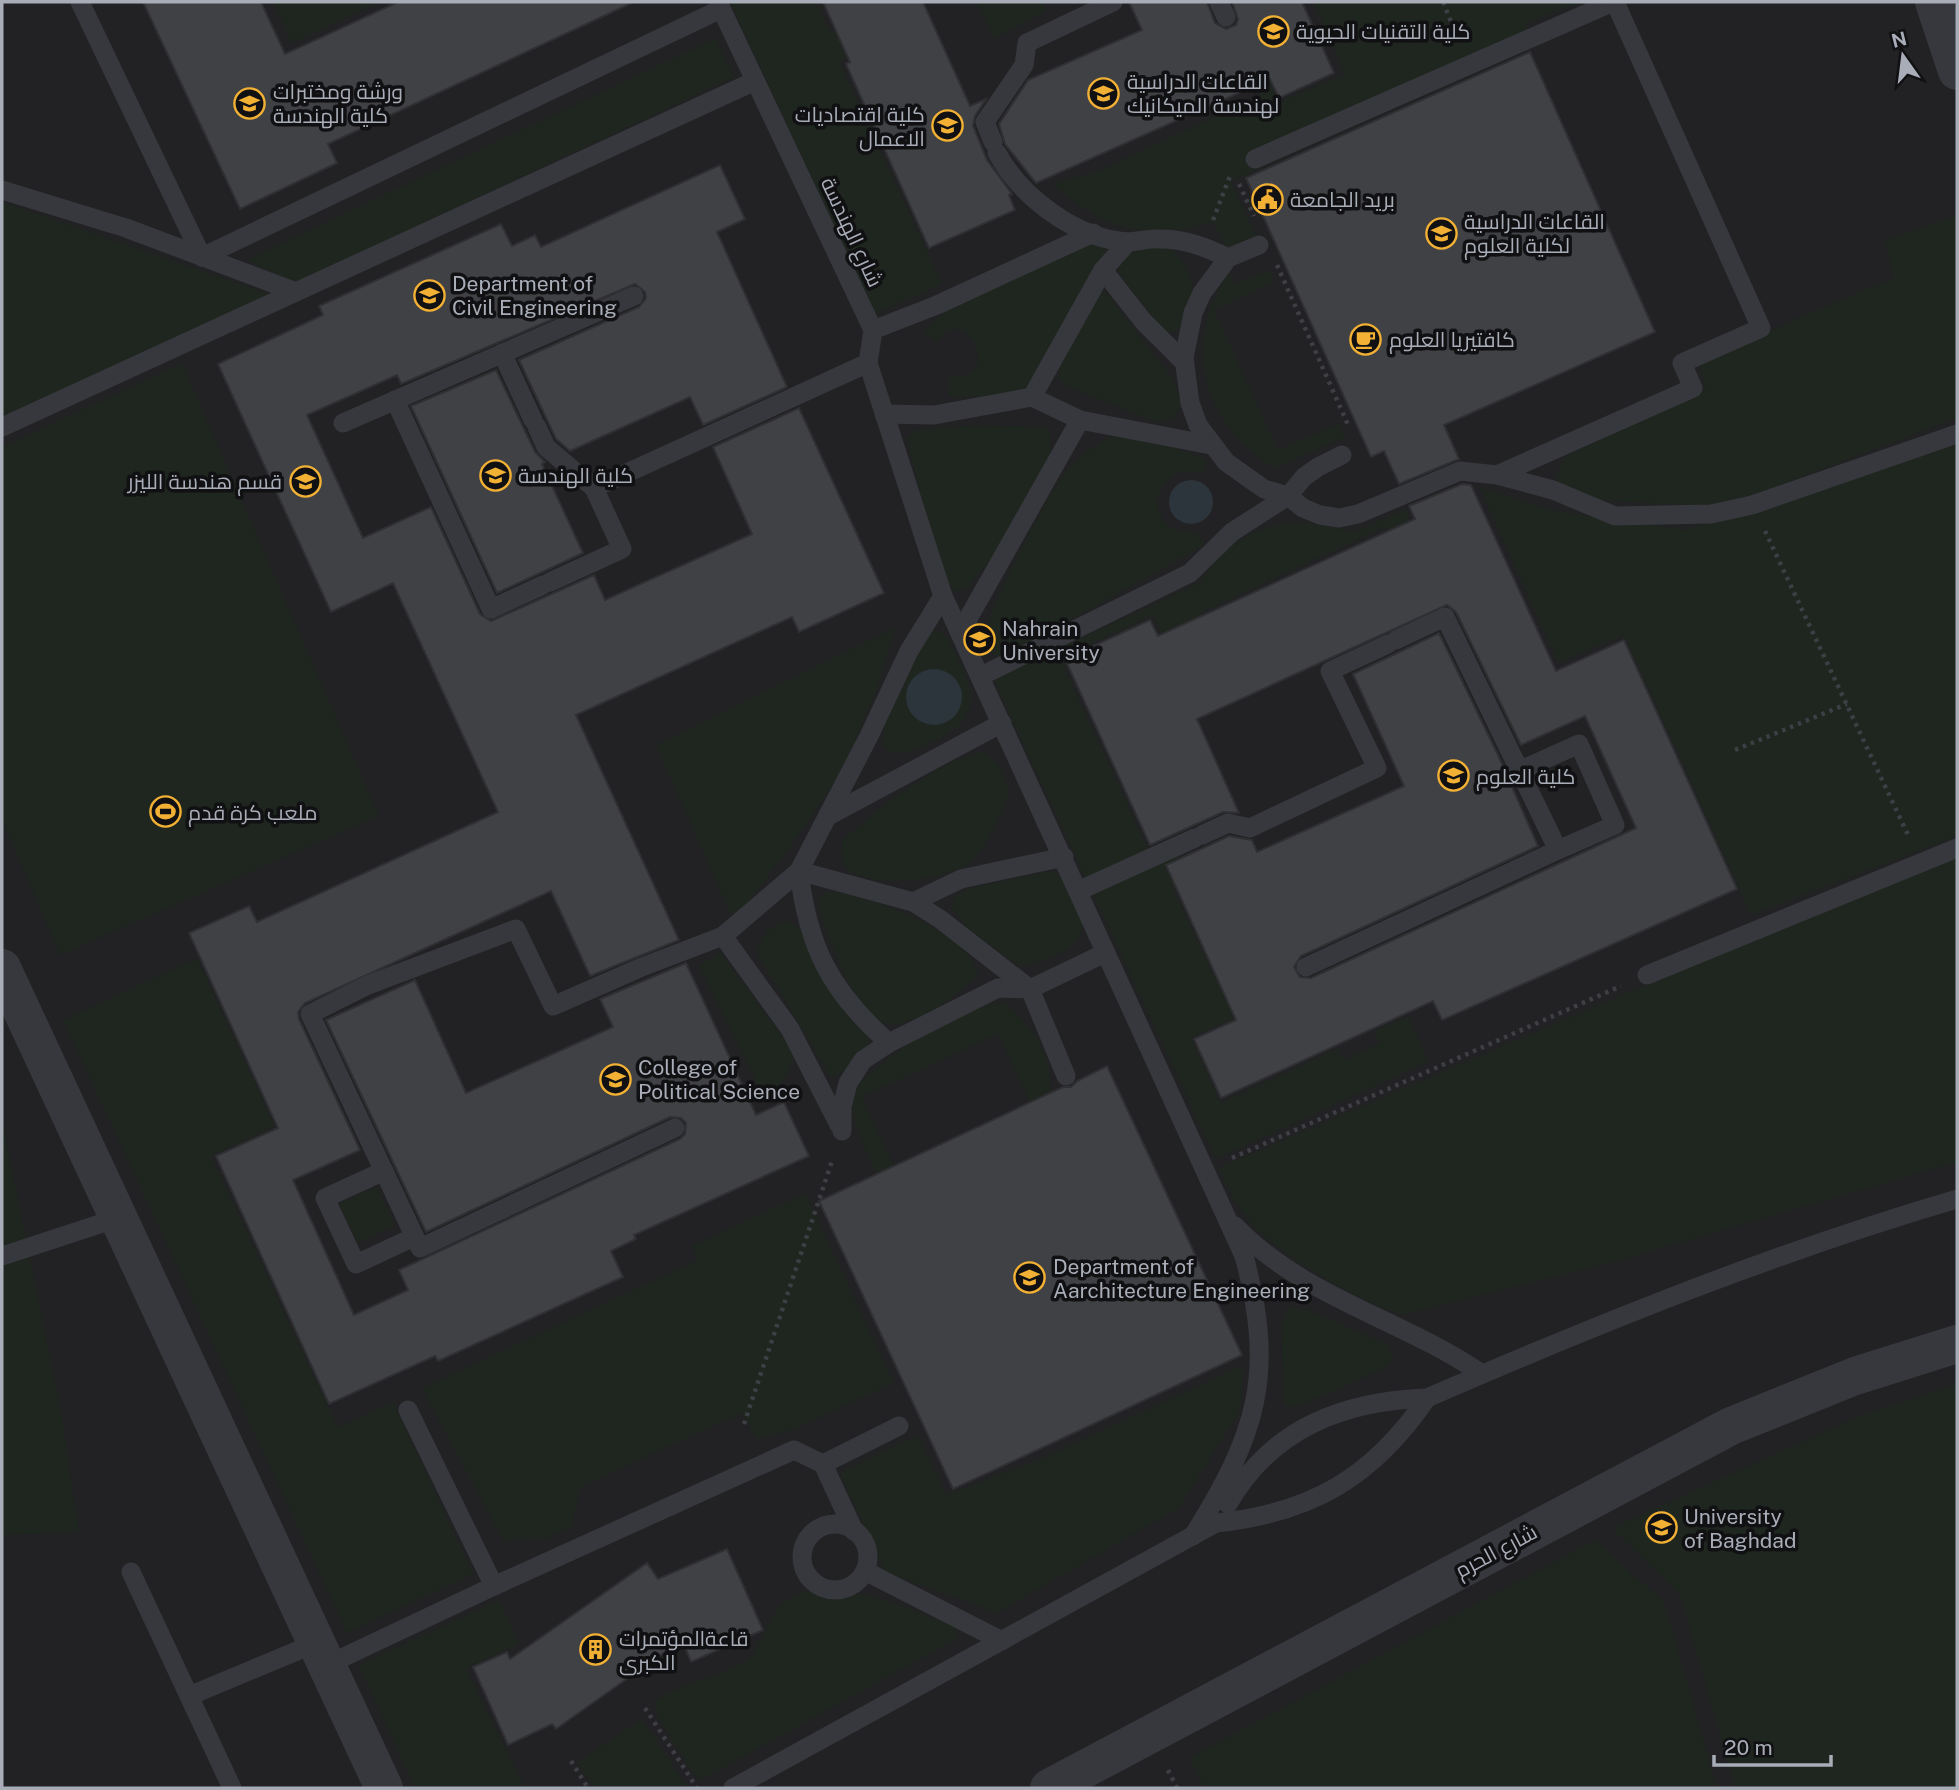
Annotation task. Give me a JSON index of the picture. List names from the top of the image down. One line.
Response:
{"streets":{"street":["شارع الحرم"],"lane":["شارع الهندسة"]},"places":{"school or university":["كلية التقنيات الحيوية","القاعات الدراسية لهندسة الميكانيك","ورشة ومختبرات كلية الهندسة","كلية اقتصاديات الاعمال","القاعات الدراسية لكلية العلوم","Department of Civil Engineering","كلية الهندسة","قسم هندسة الليزر","Nahrain University","كلية العلوم","College of Political Science","Department of Aarchitecture Engineering","University of Baghdad"],"public building":["بريد الجامعة"],"cafe":["كافتيريا العلوم"],"sports":["ملعب كرة قدم"],"building":["قاعةالمؤتمرات الكبرى"]},"scale_bar":"20 m","north":"top"}
